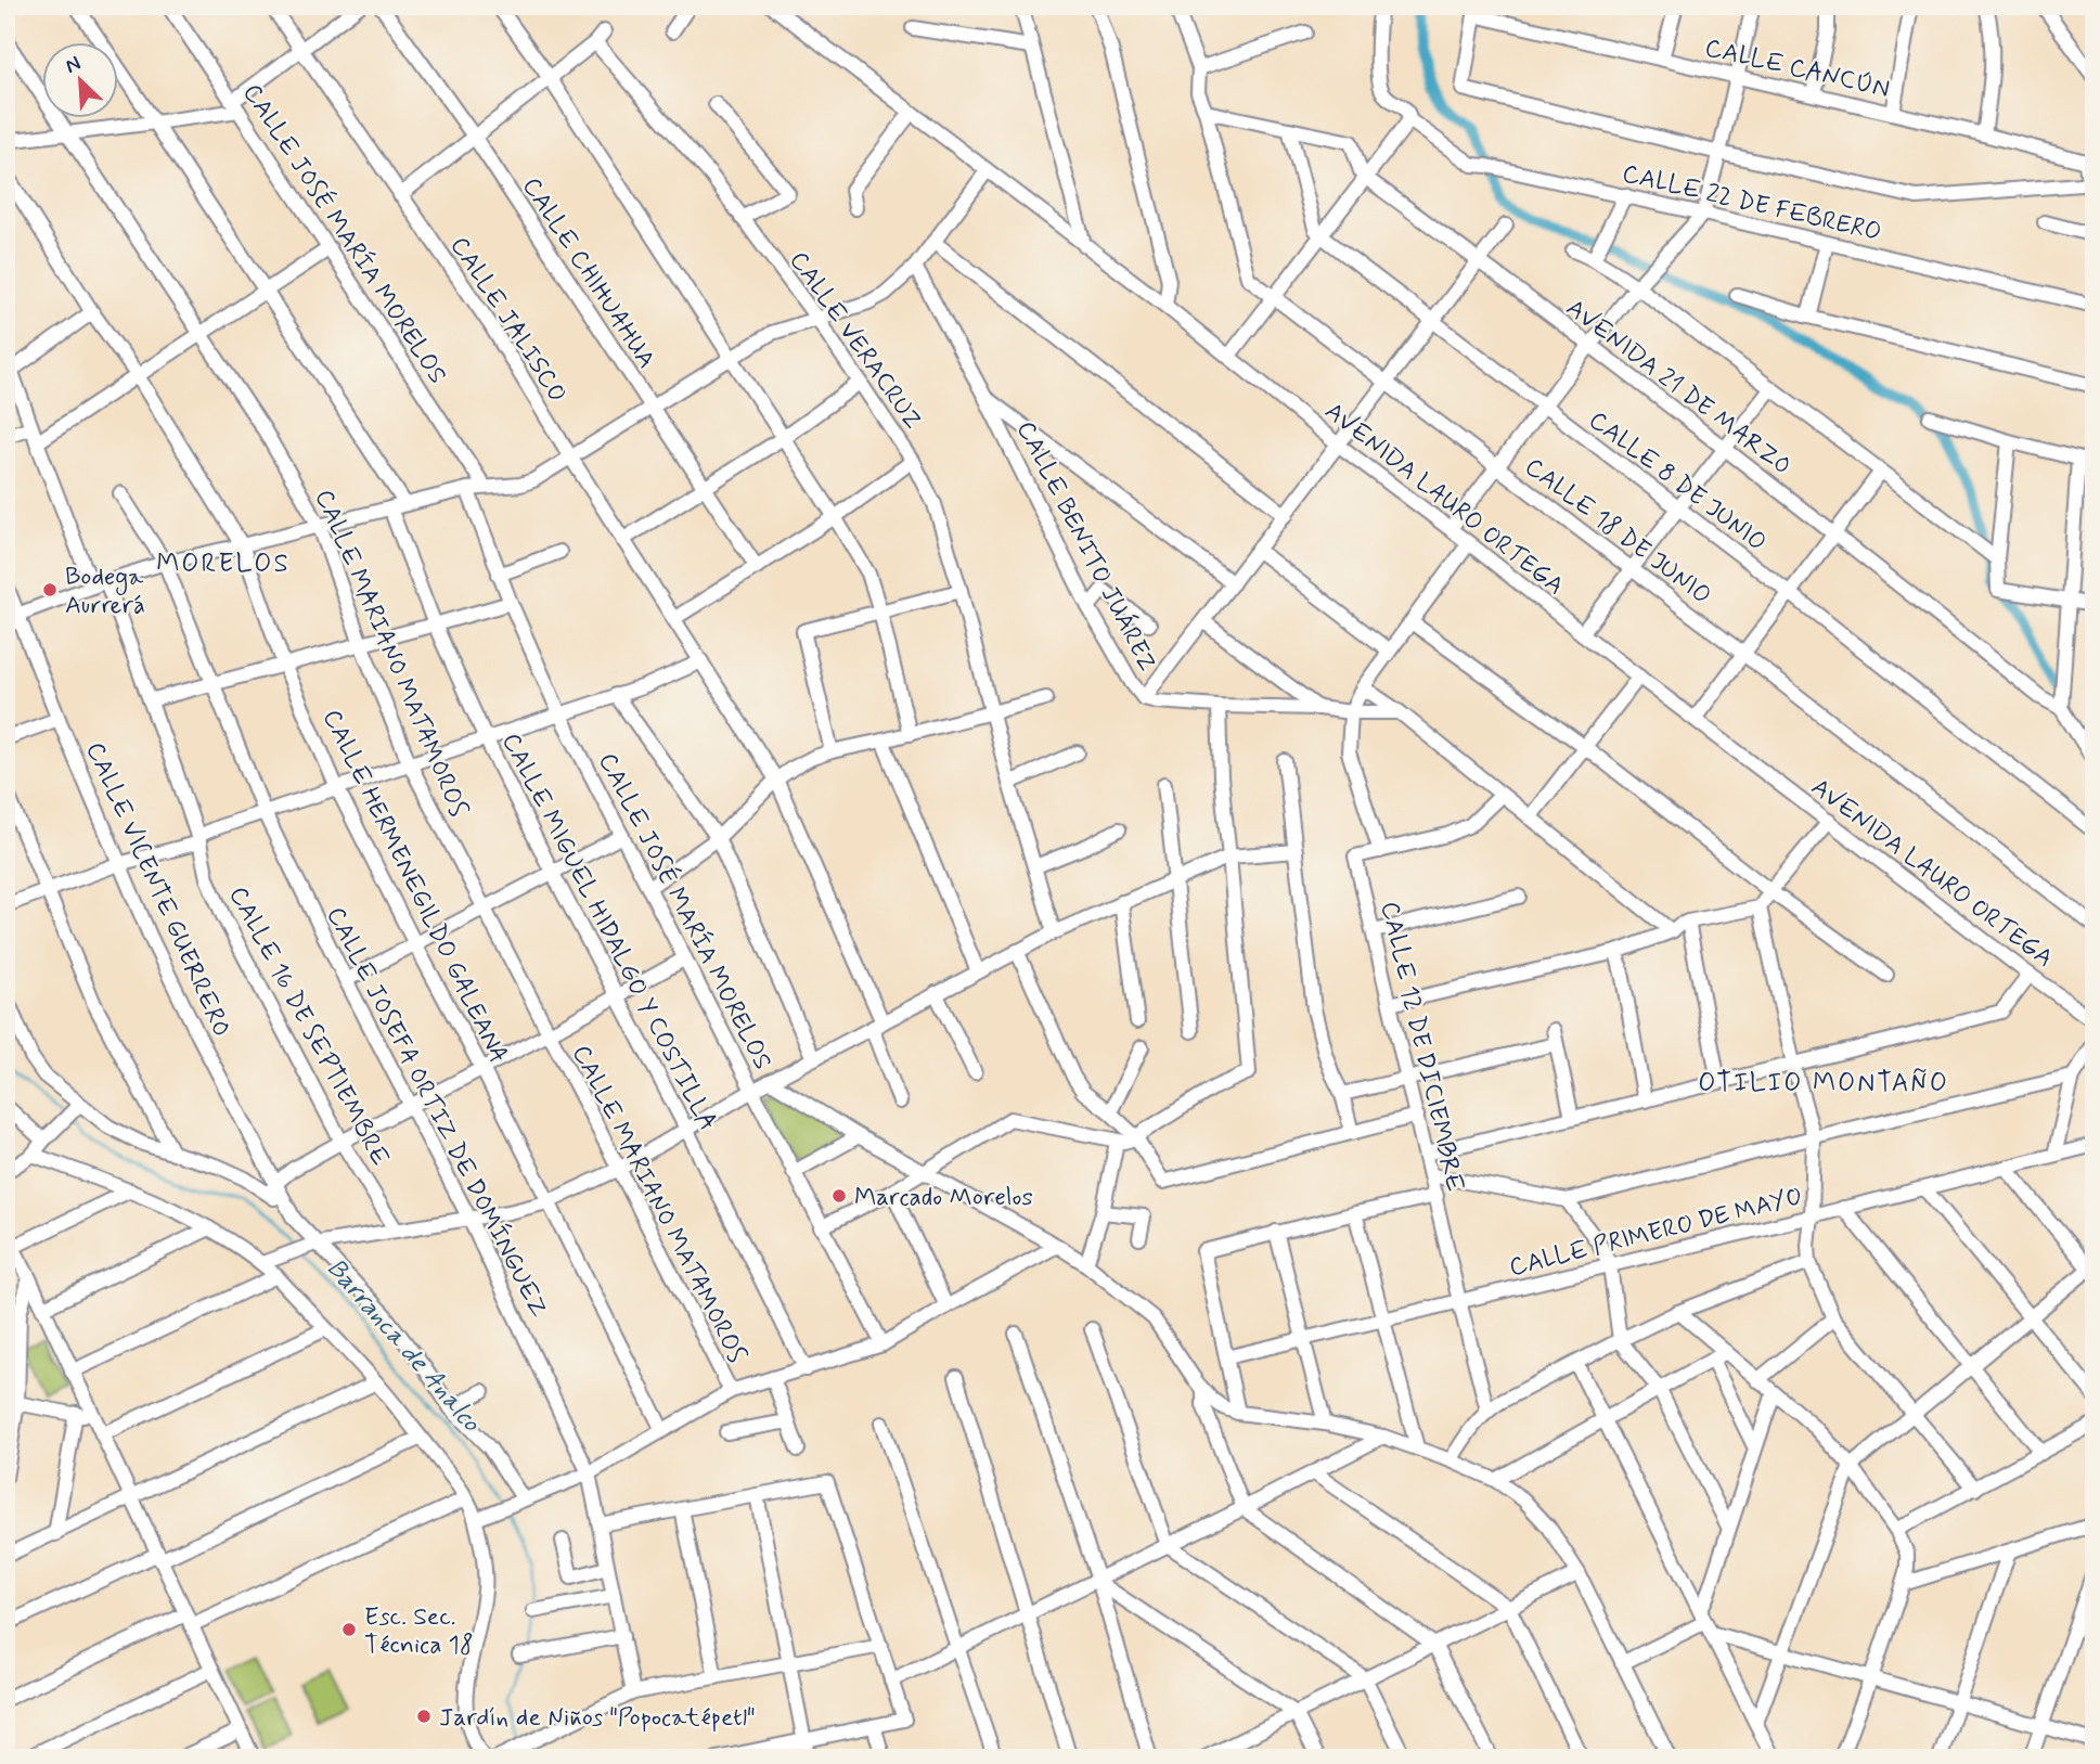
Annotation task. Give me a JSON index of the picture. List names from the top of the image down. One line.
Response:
{"streets":{"street":["CALLE CANCÚN","CALLE 22 DE FEBRERO","CALLE JOSÉ MARÍA MORELOS","CALLE CHIHUAHUA","CALLE JALISCO","CALLE VERACRUZ","AVENIDA 21 DE MARZO","CALLE 8 DE JUNIO","AVENIDA LAURO ORTEGA","CALLE 18 DE JUNIO","CALLE BENITO JUÁREZ","CALLE MARIANO MATAMOROS","CALLE HERMENEGILDO GALEANA","CALLE VICENTE GUERRERO","CALLE MIGUEL HIDALGO Y COSTILLA","CALLE 16 DE SEPTIEMBRE","CALLE 12 DE DICIEMBRE","CALLE JOSEFA ORTIZ DE DOMÍNGUEZ","CALLE PRIMERO DE MAYO"]},"crossings":[["CALLE 12 DE DICIEMBRE","CALLE PRIMERO DE MAYO"]],"districts":["MORELOS","OTILIO MONTAÑO"],"water":["Barranca de Analco"],"places":["Bodega Aurrerá","Marcado Morelos","Esc. Sec. Técnica 18","Jardín de Niños \"Popocatépetl\""],"north":"top left"}
